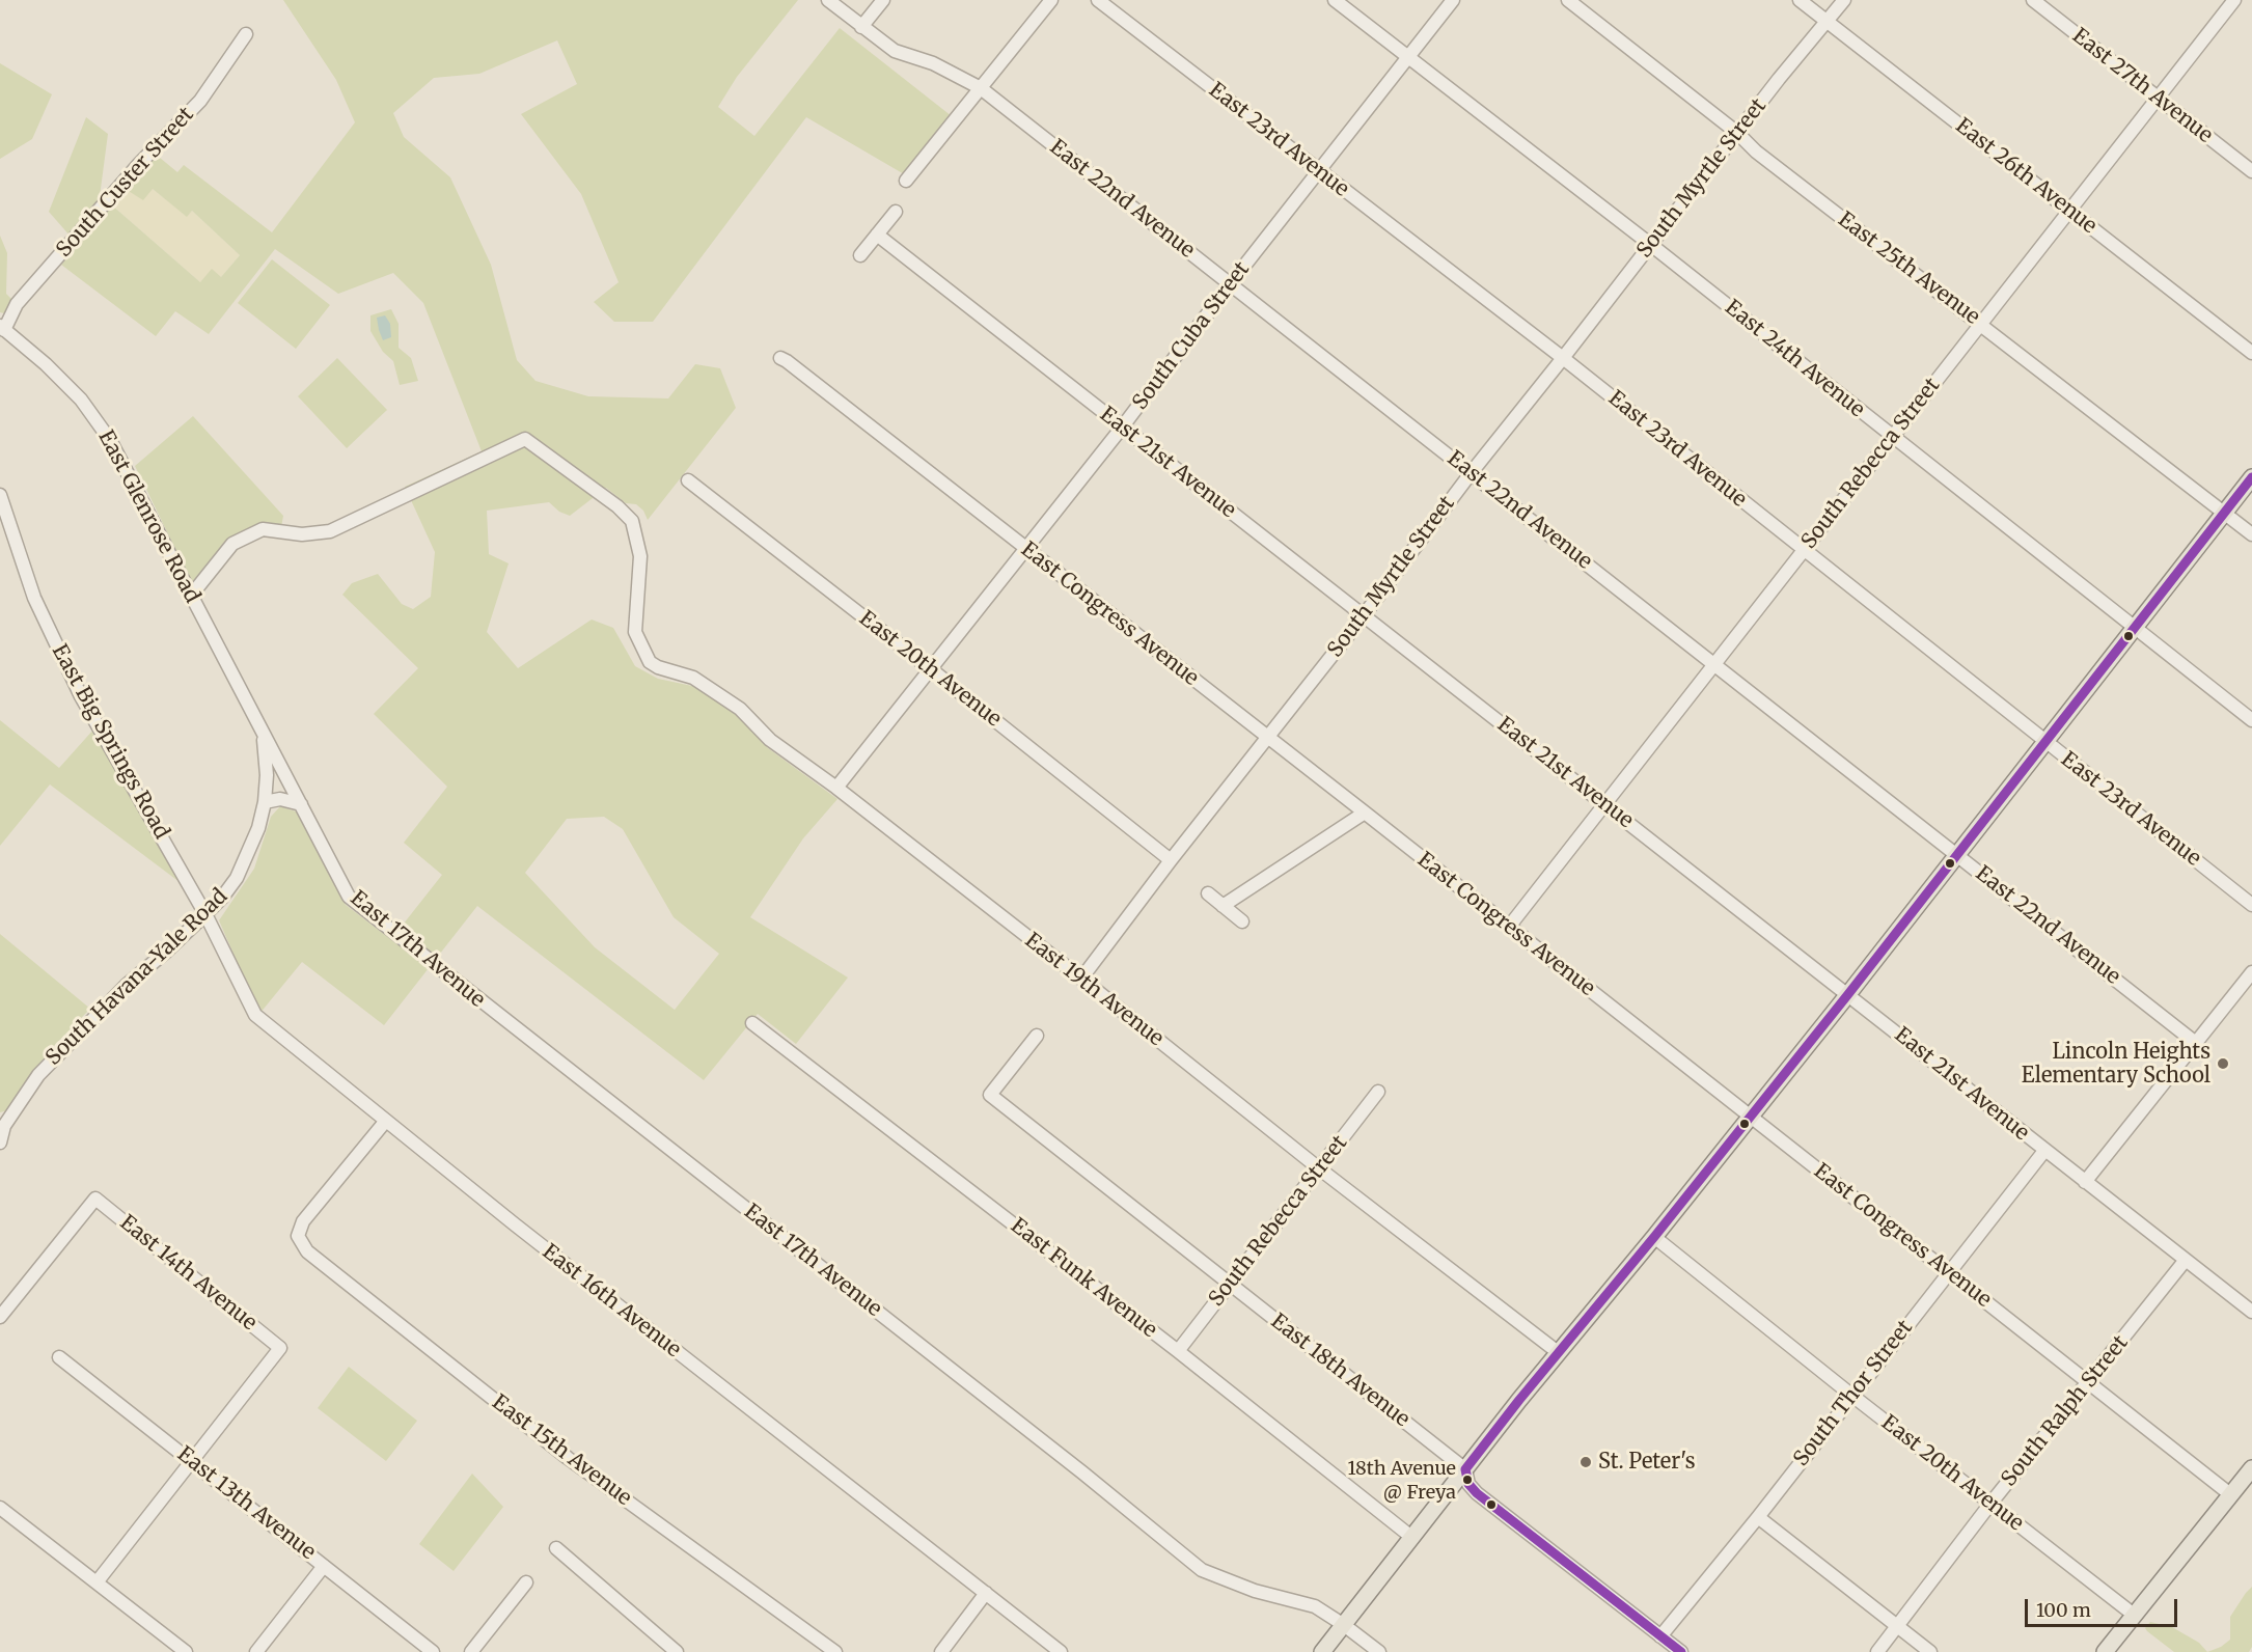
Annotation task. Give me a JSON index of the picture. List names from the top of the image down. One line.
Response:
{"streets":{"street":["East 27th Avenue","East 23rd Avenue","East 26th Avenue","South Myrtle Street","South Custer Street","East 22nd Avenue","East 25th Avenue","South Cuba Street","East 24th Avenue","East 21st Avenue","South Rebecca Street","East Glenrose Road","East Congress Avenue","East 20th Avenue","East Big Springs Road","East 17th Avenue","South Havana-Yale Road","East 19th Avenue","East 14th Avenue","East Funk Avenue","East 16th Avenue","East 18th Avenue","South Thor Street","South Ralph Street","East 15th Avenue","East 13th Avenue"]},"crossings":[["East 27th Avenue","South Rebecca Street"],["East 23rd Avenue","South Myrtle Street"],["East 23rd Avenue","South Cuba Street"],["East 23rd Avenue","South Rebecca Street"],["East 26th Avenue","South Myrtle Street"],["East 26th Avenue","South Rebecca Street"],["South Myrtle Street","East 22nd Avenue"],["South Myrtle Street","East 25th Avenue"],["South Myrtle Street","East 24th Avenue"],["South Myrtle Street","East 21st Avenue"],["South Myrtle Street","East Congress Avenue"],["South Myrtle Street","East 20th Avenue"],["South Myrtle Street","East 19th Avenue"],["South Custer Street","East Glenrose Road"],["East 22nd Avenue","South Cuba Street"],["East 22nd Avenue","South Rebecca Street"],["East 25th Avenue","South Rebecca Street"],["South Cuba Street","East 24th Avenue"],["South Cuba Street","East 21st Avenue"],["South Cuba Street","East Congress Avenue"],["South Cuba Street","East 20th Avenue"],["South Cuba Street","East 19th Avenue"],["East 24th Avenue","South Rebecca Street"],["East 21st Avenue","South Rebecca Street"],["East 21st Avenue","South Thor Street"],["East 21st Avenue","South Ralph Street"],["South Rebecca Street","East Congress Avenue"],["South Rebecca Street","East 19th Avenue"],["South Rebecca Street","East Funk Avenue"],["South Rebecca Street","East 18th Avenue"],["East Glenrose Road","East 17th Avenue"],["East Glenrose Road","South Havana-Yale Road"],["East Glenrose Road","East 19th Avenue"],["East Congress Avenue","South Thor Street"],["East Congress Avenue","South Ralph Street"],["East 20th Avenue","South Thor Street"],["East 20th Avenue","South Ralph Street"],["East Big Springs Road","South Havana-Yale Road"],["East Big Springs Road","East 16th Avenue"],["East 17th Avenue","South Havana-Yale Road"],["South Havana-Yale Road","East 16th Avenue"],["East 14th Avenue","East 13th Avenue"],["East 16th Avenue","East 15th Avenue"],["East 18th Avenue","South Thor Street"]],"places":["Lincoln Heights Elementary School","St. Peter's","18th Avenue @ Freya"],"scale_bar":"100 m"}
